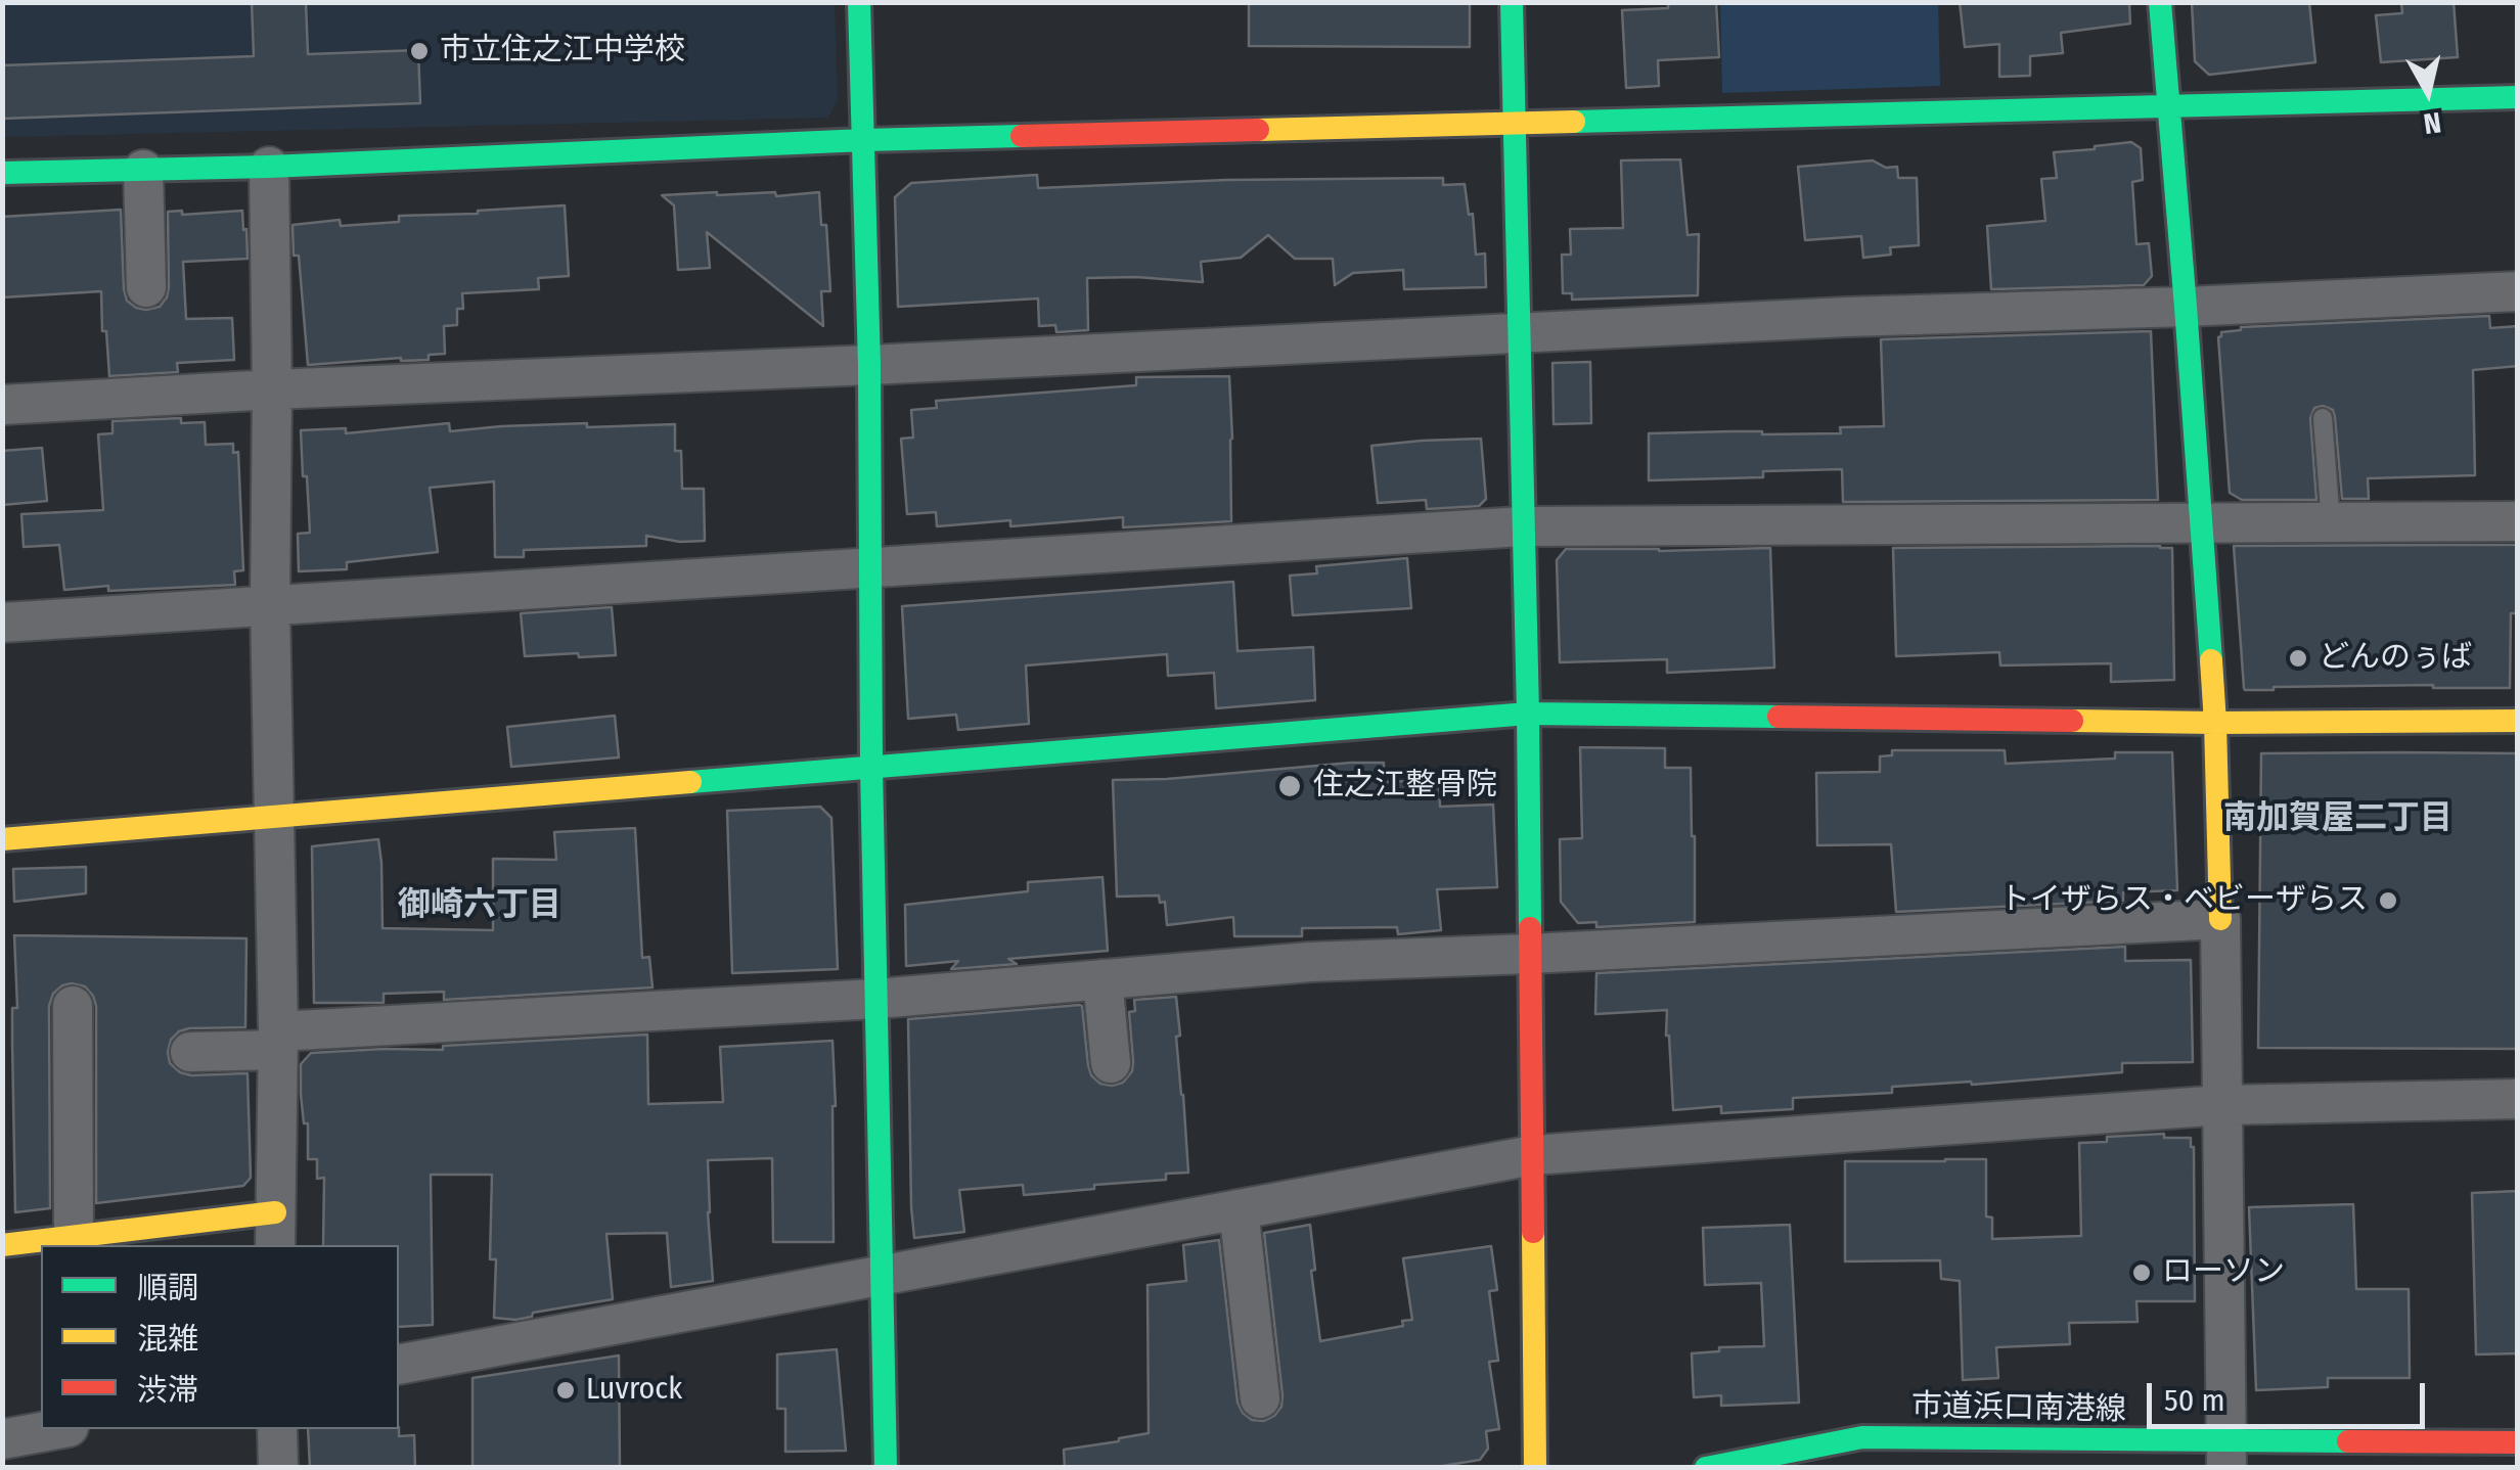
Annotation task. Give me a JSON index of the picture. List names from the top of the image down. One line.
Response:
{"streets":{"street":["市道浜口南港線"]},"districts":["南加賀屋二丁目","御崎六丁目"],"places":["市立住之江中学校","どんのぅば","住之江整骨院","トイザらス・ベビーザらス","ローソン","Luvrock"],"legend":["順調","混雑","渋滞"],"scale_bar":"50 m","north":"bottom"}
